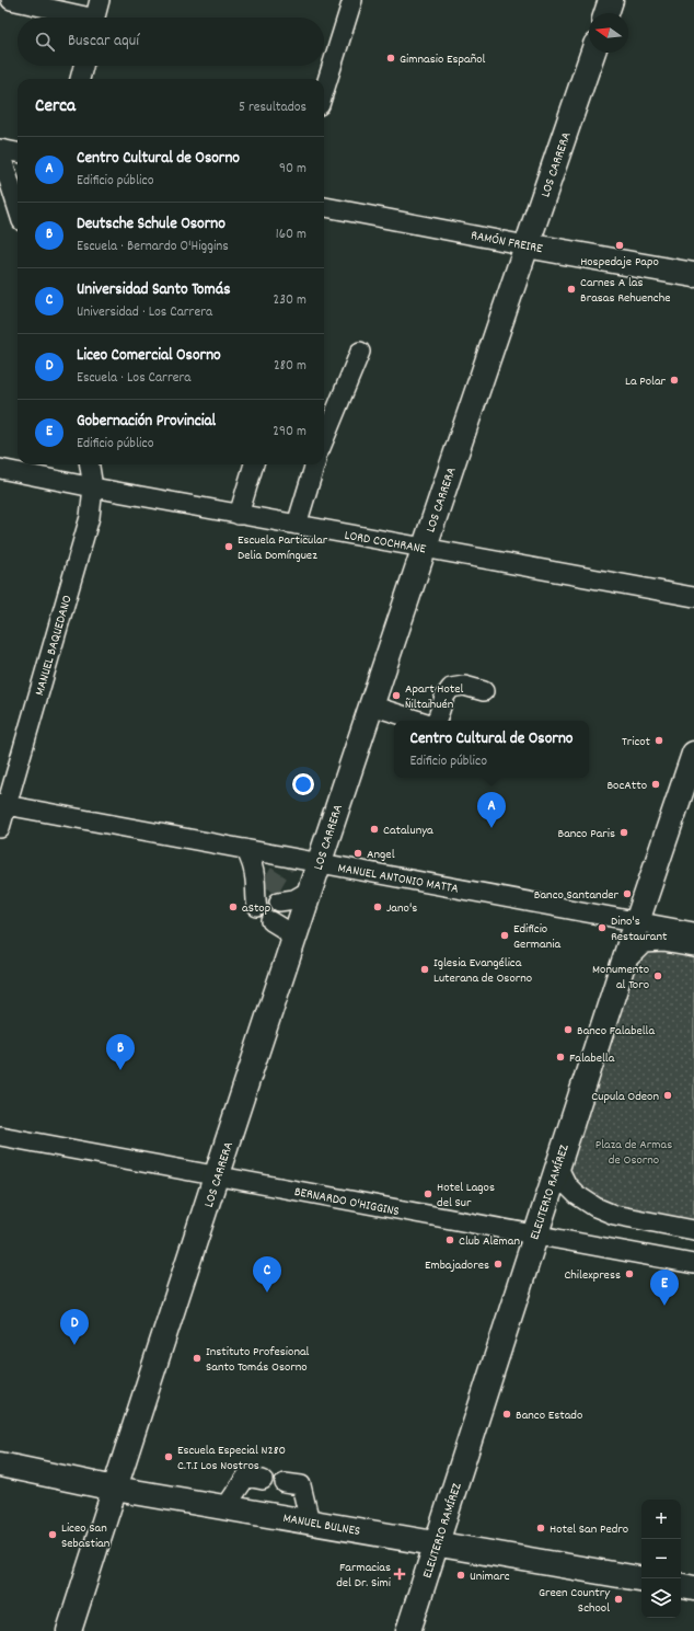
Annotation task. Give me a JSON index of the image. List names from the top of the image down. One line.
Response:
{"streets":{"main road":["LOS CARRERA","RAMÓN FREIRE","ELEUTERIO RAMÍREZ","MANUEL BULNES"],"street":["LORD COCHRANE","MANUEL BAQUEDANO","MANUEL ANTONIO MATTA","BERNARDO O'HIGGINS"]},"crossings":[["LOS CARRERA","RAMÓN FREIRE"],["LOS CARRERA","LORD COCHRANE"],["LOS CARRERA","MANUEL ANTONIO MATTA"],["LOS CARRERA","BERNARDO O'HIGGINS"],["LOS CARRERA","MANUEL BULNES"],["LORD COCHRANE","MANUEL BAQUEDANO"],["MANUEL BAQUEDANO","MANUEL ANTONIO MATTA"],["MANUEL ANTONIO MATTA","ELEUTERIO RAMÍREZ"],["ELEUTERIO RAMÍREZ","BERNARDO O'HIGGINS"],["ELEUTERIO RAMÍREZ","MANUEL BULNES"]],"parks":["Plaza de Armas de Osorno"],"places":{"other":["Gimnasio Español","Hospedaje Papo","Carnes A las Brasas Rehuenche","La Polar","Escuela Particular Delia Domínguez","Apart Hotel Ñiltaihuén","Tricot","BocAtto","Catalunya","Banco Paris","Angel","Banco Santander","aStop","Jano's","Dino's Restaurant","Edificio Germania","Iglesia Evangélica Luterana de Osorno","Monumento al Toro","Banco Falabella","Falabella","Cupula Odeon","Hotel Lagos del Sur","Club Aleman","Embajadores","Chilexpress","Instituto Profesional Santo Tomás Osorno","Banco Estado","Escuela Especial N280 C.T.I Los Nostros","Hotel San Pedro","Liceo San Sebastian","Unimarc","Green Country School"],"health":["Farmacias del Dr. Simi"]},"north":"left","page":{"search":"Buscar aquí","heading":["Cerca","5 resultados"],"list":[{"mark":"A","name":"Centro Cultural de Osorno","note":"Edificio público","value":"90 m"},{"mark":"B","name":"Deutsche Schule Osorno","note":"Escuela · Bernardo O'Higgins","value":"160 m"},{"mark":"C","name":"Universidad Santo Tomás","note":"Universidad · Los Carrera","value":"230 m"},{"mark":"D","name":"Liceo Comercial Osorno","note":"Escuela · Los Carrera","value":"280 m"},{"mark":"E","name":"Gobernación Provincial","note":"Edificio público","value":"290 m"}],"popup":["Centro Cultural de Osorno","Edificio público"],"pins":["A","B","C","E","D"],"map_buttons":["+","−"]}}
